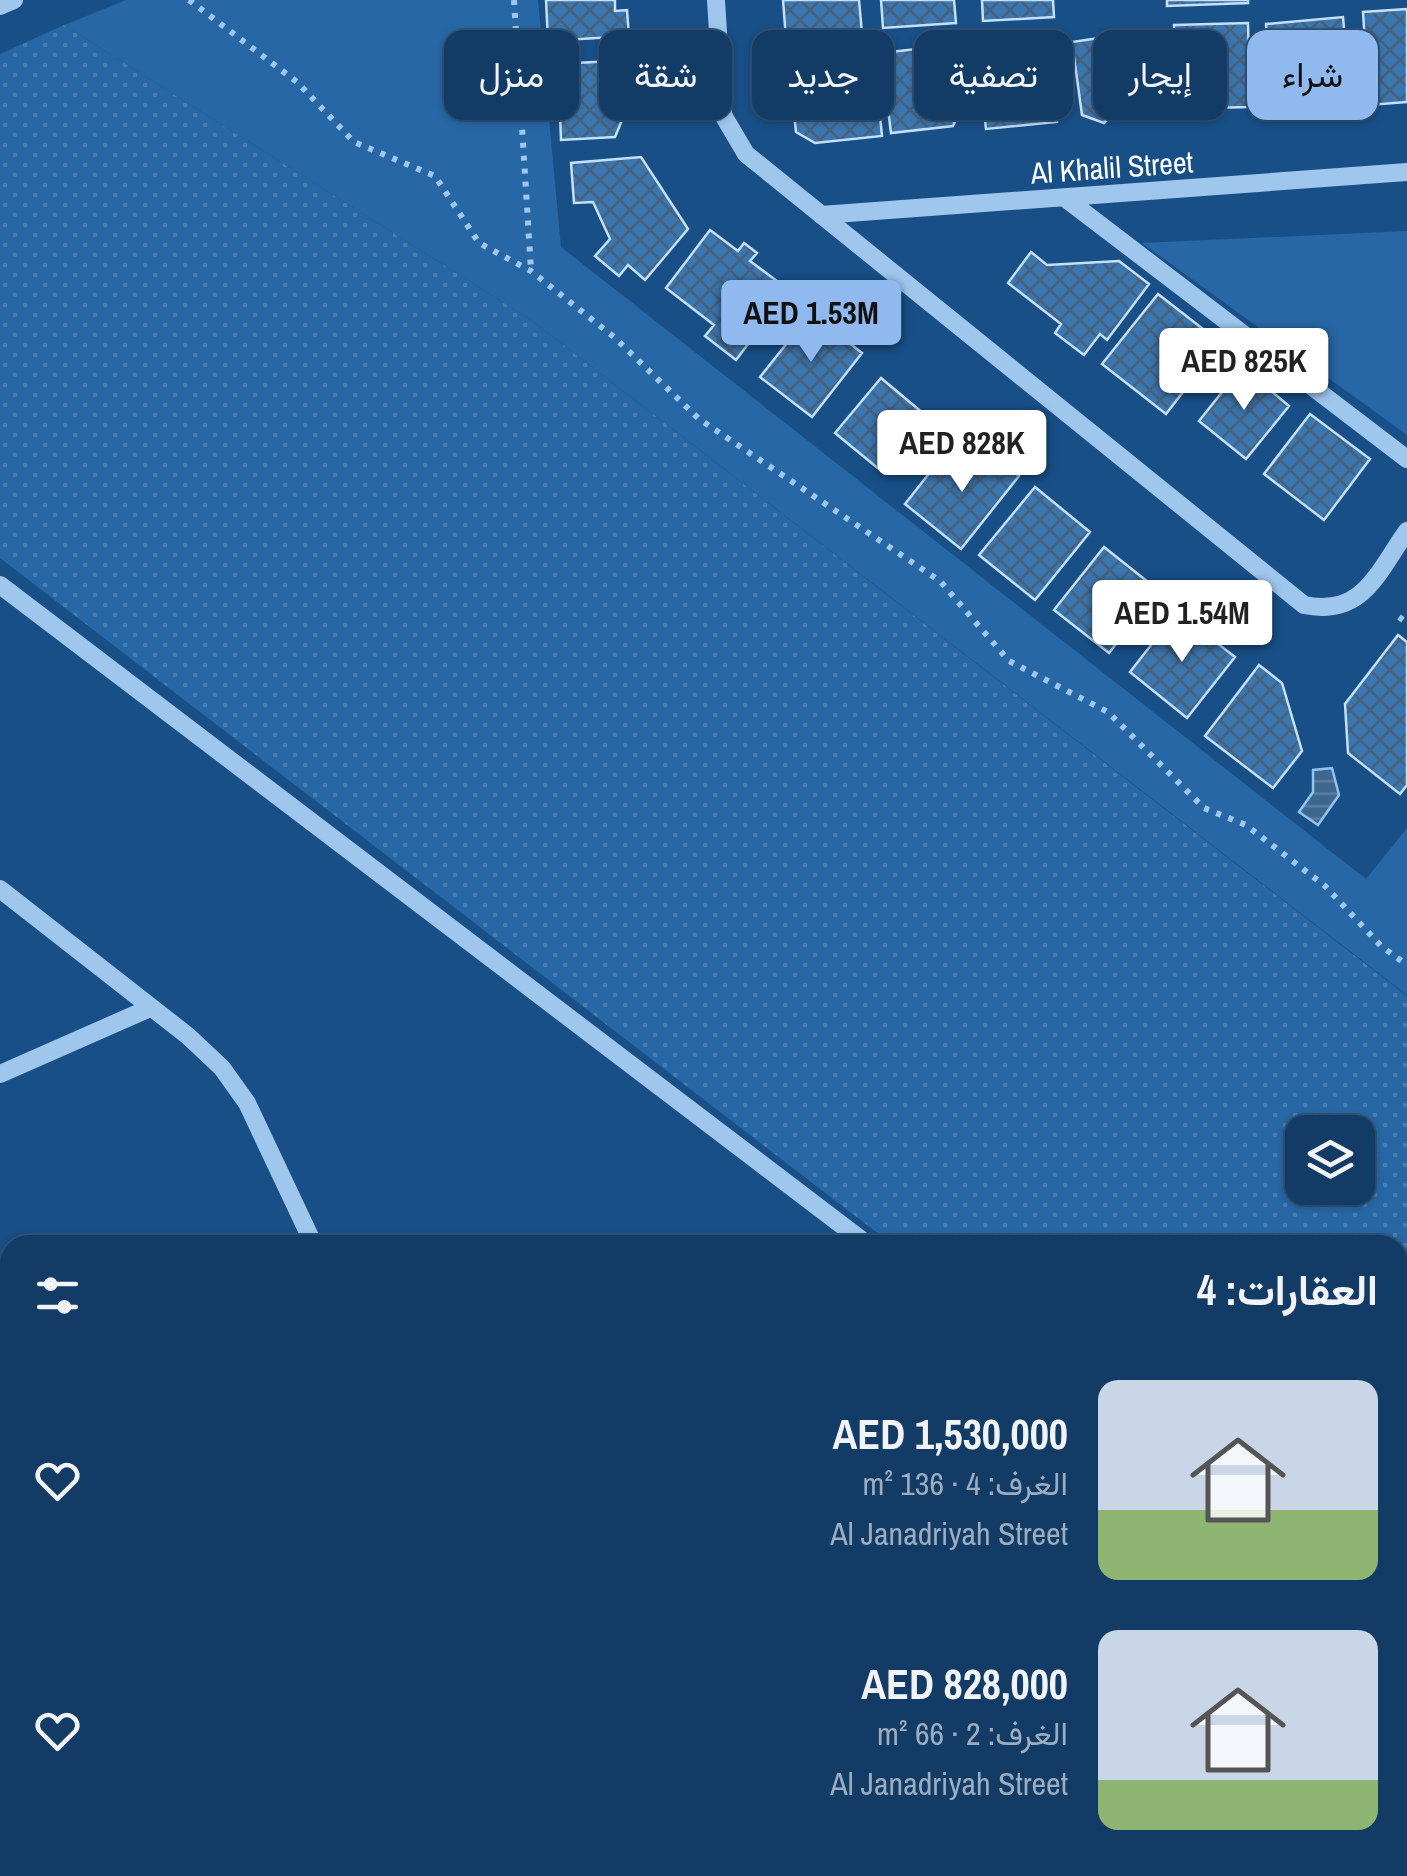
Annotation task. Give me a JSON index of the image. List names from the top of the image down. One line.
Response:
{"streets":{"street":["Al Khalil Street"]},"page":{"chip":["شراء","إيجار","تصفية","جديد","شقة","منزل"],"price":["AED 1.53M","AED 825K","AED 828K","AED 1.54M"],"heading":"العقارات: 4","list":[{"name":"AED 1,530,000","note":"الغرف: 4 · 136 m² · Al Janadriyah Street"},{"name":"AED 828,000","note":"الغرف: 2 · 66 m² · Al Janadriyah Street"}]}}
